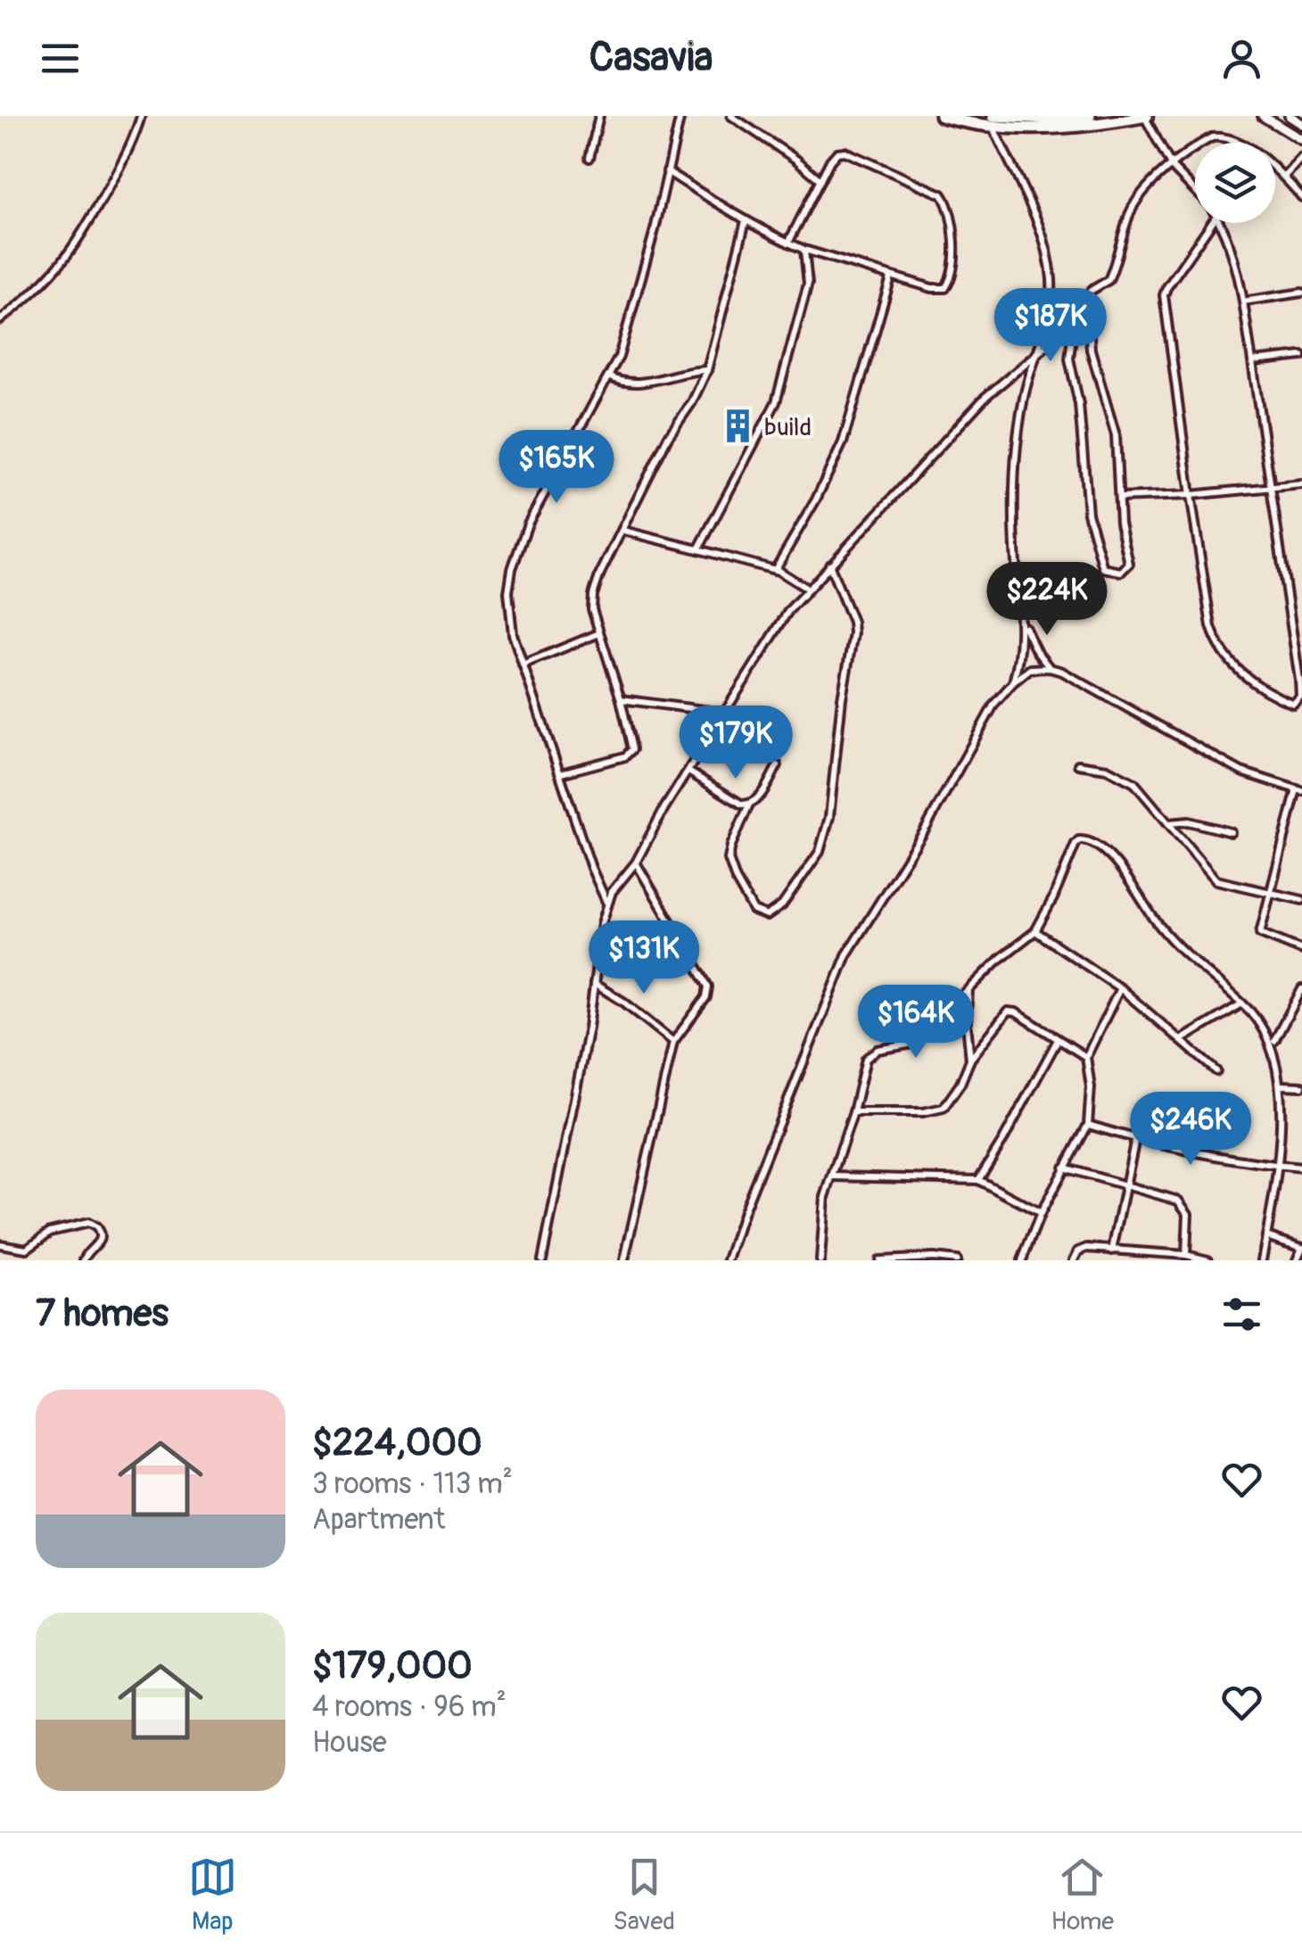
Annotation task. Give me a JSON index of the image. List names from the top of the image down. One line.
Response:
{"places":{"building":["build"]},"page":{"header":"Casavia","price":["$187K","$165K","$224K","$179K","$131K","$164K","$246K"],"heading":"7 homes","list":[{"name":"$224,000","note":"3 rooms · 113 m² · Apartment"},{"name":"$179,000","note":"4 rooms · 96 m² · House"}],"tabs":["Map","Saved","Home"]}}
